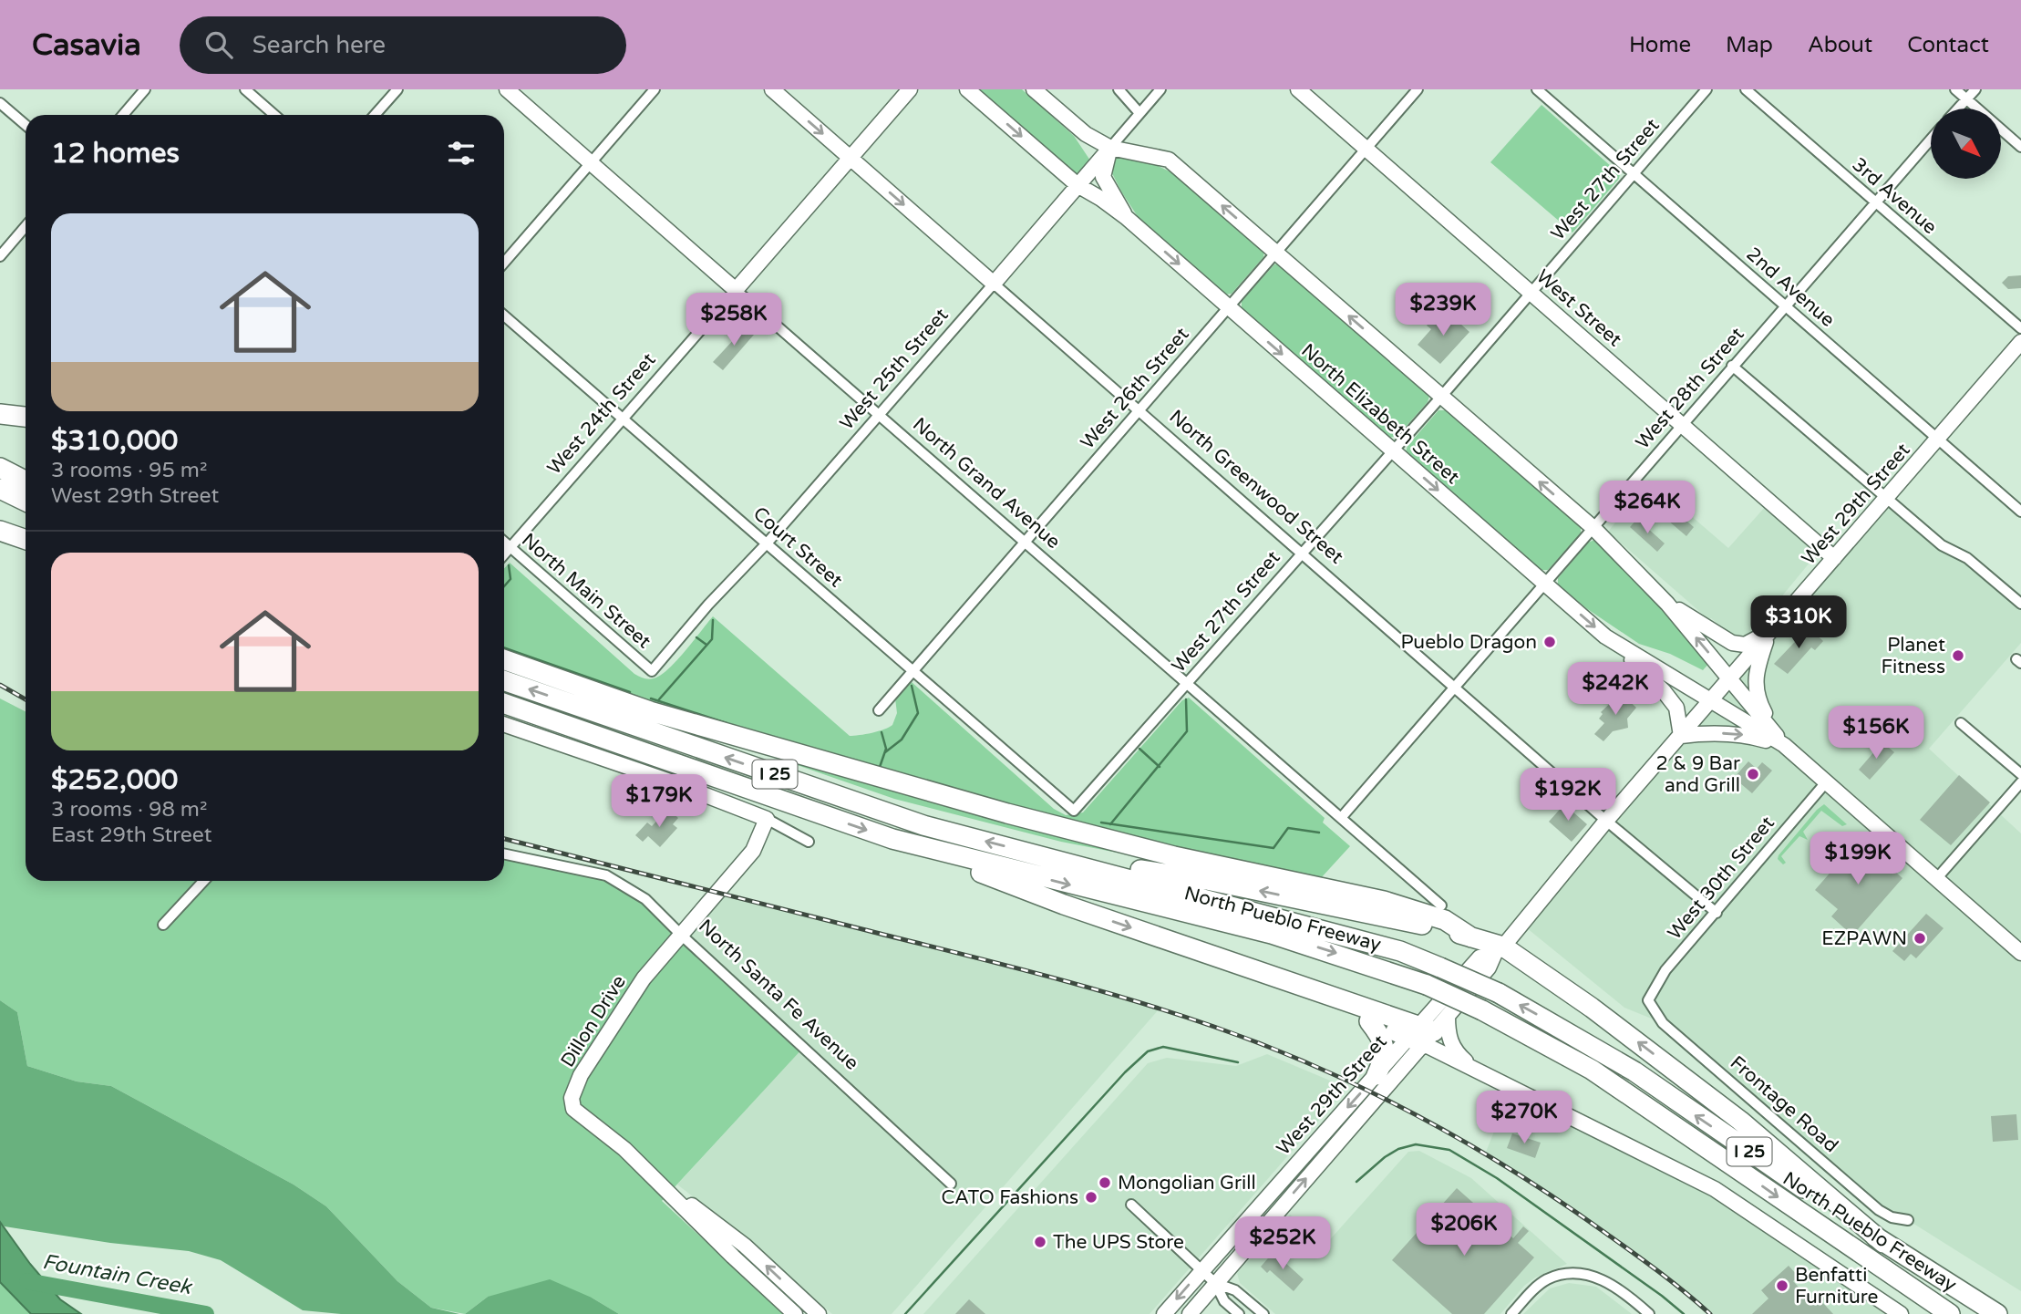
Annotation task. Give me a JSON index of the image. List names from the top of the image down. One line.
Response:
{"streets":{"highway":["I 25","North Pueblo Freeway"],"main road":["West Street","West 25th Street","West 24th Street","North Elizabeth Street","North Grand Avenue","North Greenwood Street","West 29th Street","North Santa Fe Avenue","Dillon Drive"],"street":["West 27th Street","3rd Avenue","2nd Avenue","West 26th Street","West 28th Street","Court Street","North Main Street","West 30th Street","Frontage Road"]},"crossings":[["West 27th Street","2nd Avenue"],["West 27th Street","West Street"],["West 27th Street","North Elizabeth Street"],["West 27th Street","North Grand Avenue"],["West 27th Street","North Greenwood Street"],["West 27th Street","Court Street"],["3rd Avenue","West 28th Street"],["2nd Avenue","West 28th Street"],["2nd Avenue","West 29th Street"],["West Street","West 26th Street"],["West Street","West 28th Street"],["West Street","West 29th Street"],["West 25th Street","North Elizabeth Street"],["West 25th Street","North Grand Avenue"],["West 25th Street","North Greenwood Street"],["West 25th Street","Court Street"],["West 25th Street","North Main Street"],["West 26th Street","North Elizabeth Street"],["West 26th Street","North Grand Avenue"],["West 26th Street","North Greenwood Street"],["West 26th Street","Court Street"],["West 28th Street","North Elizabeth Street"],["West 28th Street","North Grand Avenue"],["West 28th Street","North Greenwood Street"],["West 24th Street","North Grand Avenue"],["West 24th Street","North Greenwood Street"],["West 24th Street","Court Street"],["West 24th Street","North Main Street"],["North Elizabeth Street","West 29th Street"],["North Elizabeth Street","West 30th Street"],["North Greenwood Street","West 29th Street"],["North Greenwood Street","West 30th Street"],["West 30th Street","Frontage Road"],["North Santa Fe Avenue","Dillon Drive"]],"water":["Fountain Creek"],"places":["Pueblo Dragon","Planet Fitness","2 & 9 Bar and Grill","EZPAWN","Mongolian Grill","CATO Fashions","The UPS Store","Benfatti Furniture"],"north":"bottom right","page":{"header":"Casavia","search":"Search here","nav":["Home","Map","About","Contact"],"heading":"12 homes","list":[{"name":"$310,000","note":"3 rooms · 95 m² · West 29th Street"},{"name":"$252,000","note":"3 rooms · 98 m² · East 29th Street"}],"price":["$239K","$258K","$264K","$310K","$242K","$156K","$192K","$179K","$199K","$270K","$206K","$252K"]}}
